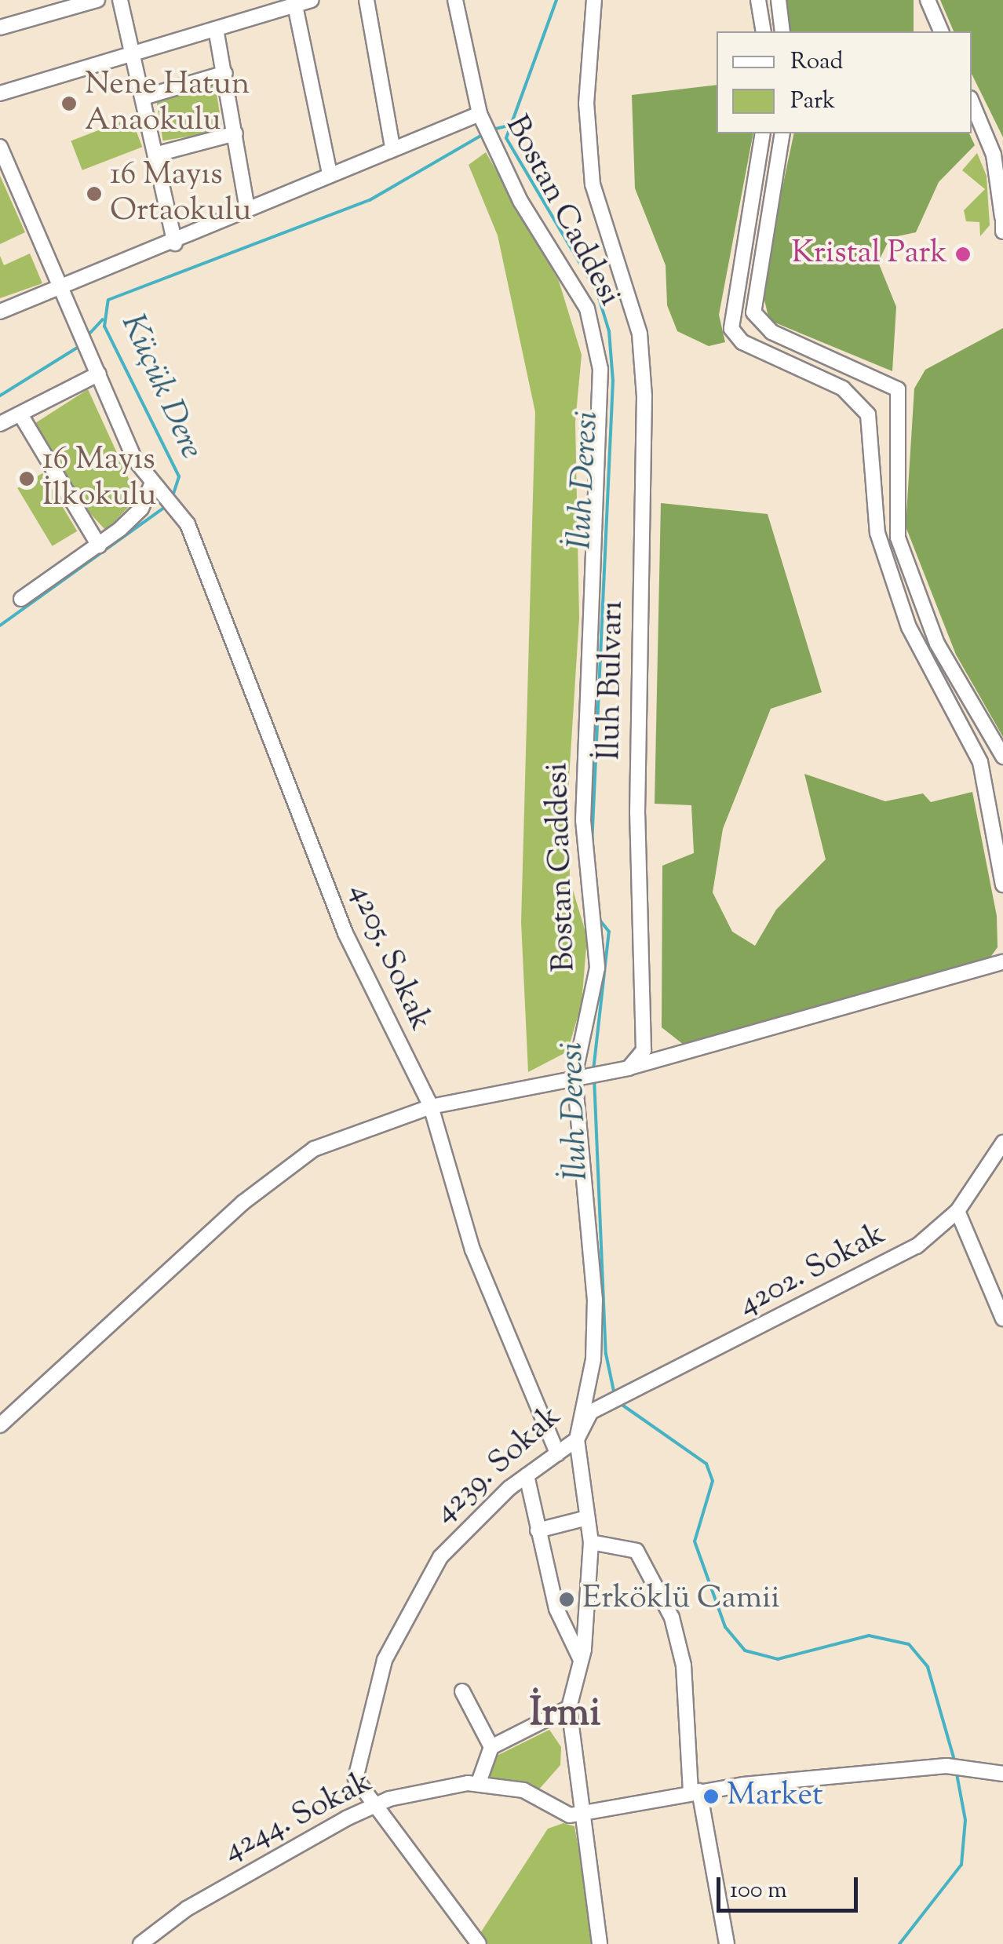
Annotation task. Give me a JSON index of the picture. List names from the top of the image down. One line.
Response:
{"streets":{"street":["Bostan Caddesi","İluh Bulvarı","4205. Sokak","4202. Sokak","4239. Sokak","4244. Sokak"]},"crossings":[["Bostan Caddesi","4239. Sokak"],["Bostan Caddesi","4244. Sokak"],["4205. Sokak","4239. Sokak"],["4202. Sokak","4239. Sokak"],["4239. Sokak","4244. Sokak"]],"districts":["İrmi"],"water":["Küçük Dere","İluh Deresi"],"places":["Nene Hatun Anaokulu","16 Mayıs Ortaokulu","Kristal Park","16 Mayıs İlkokulu","Erköklü Camii","Market"],"legend":["Road","Park"],"scale_bar":"100 m"}
